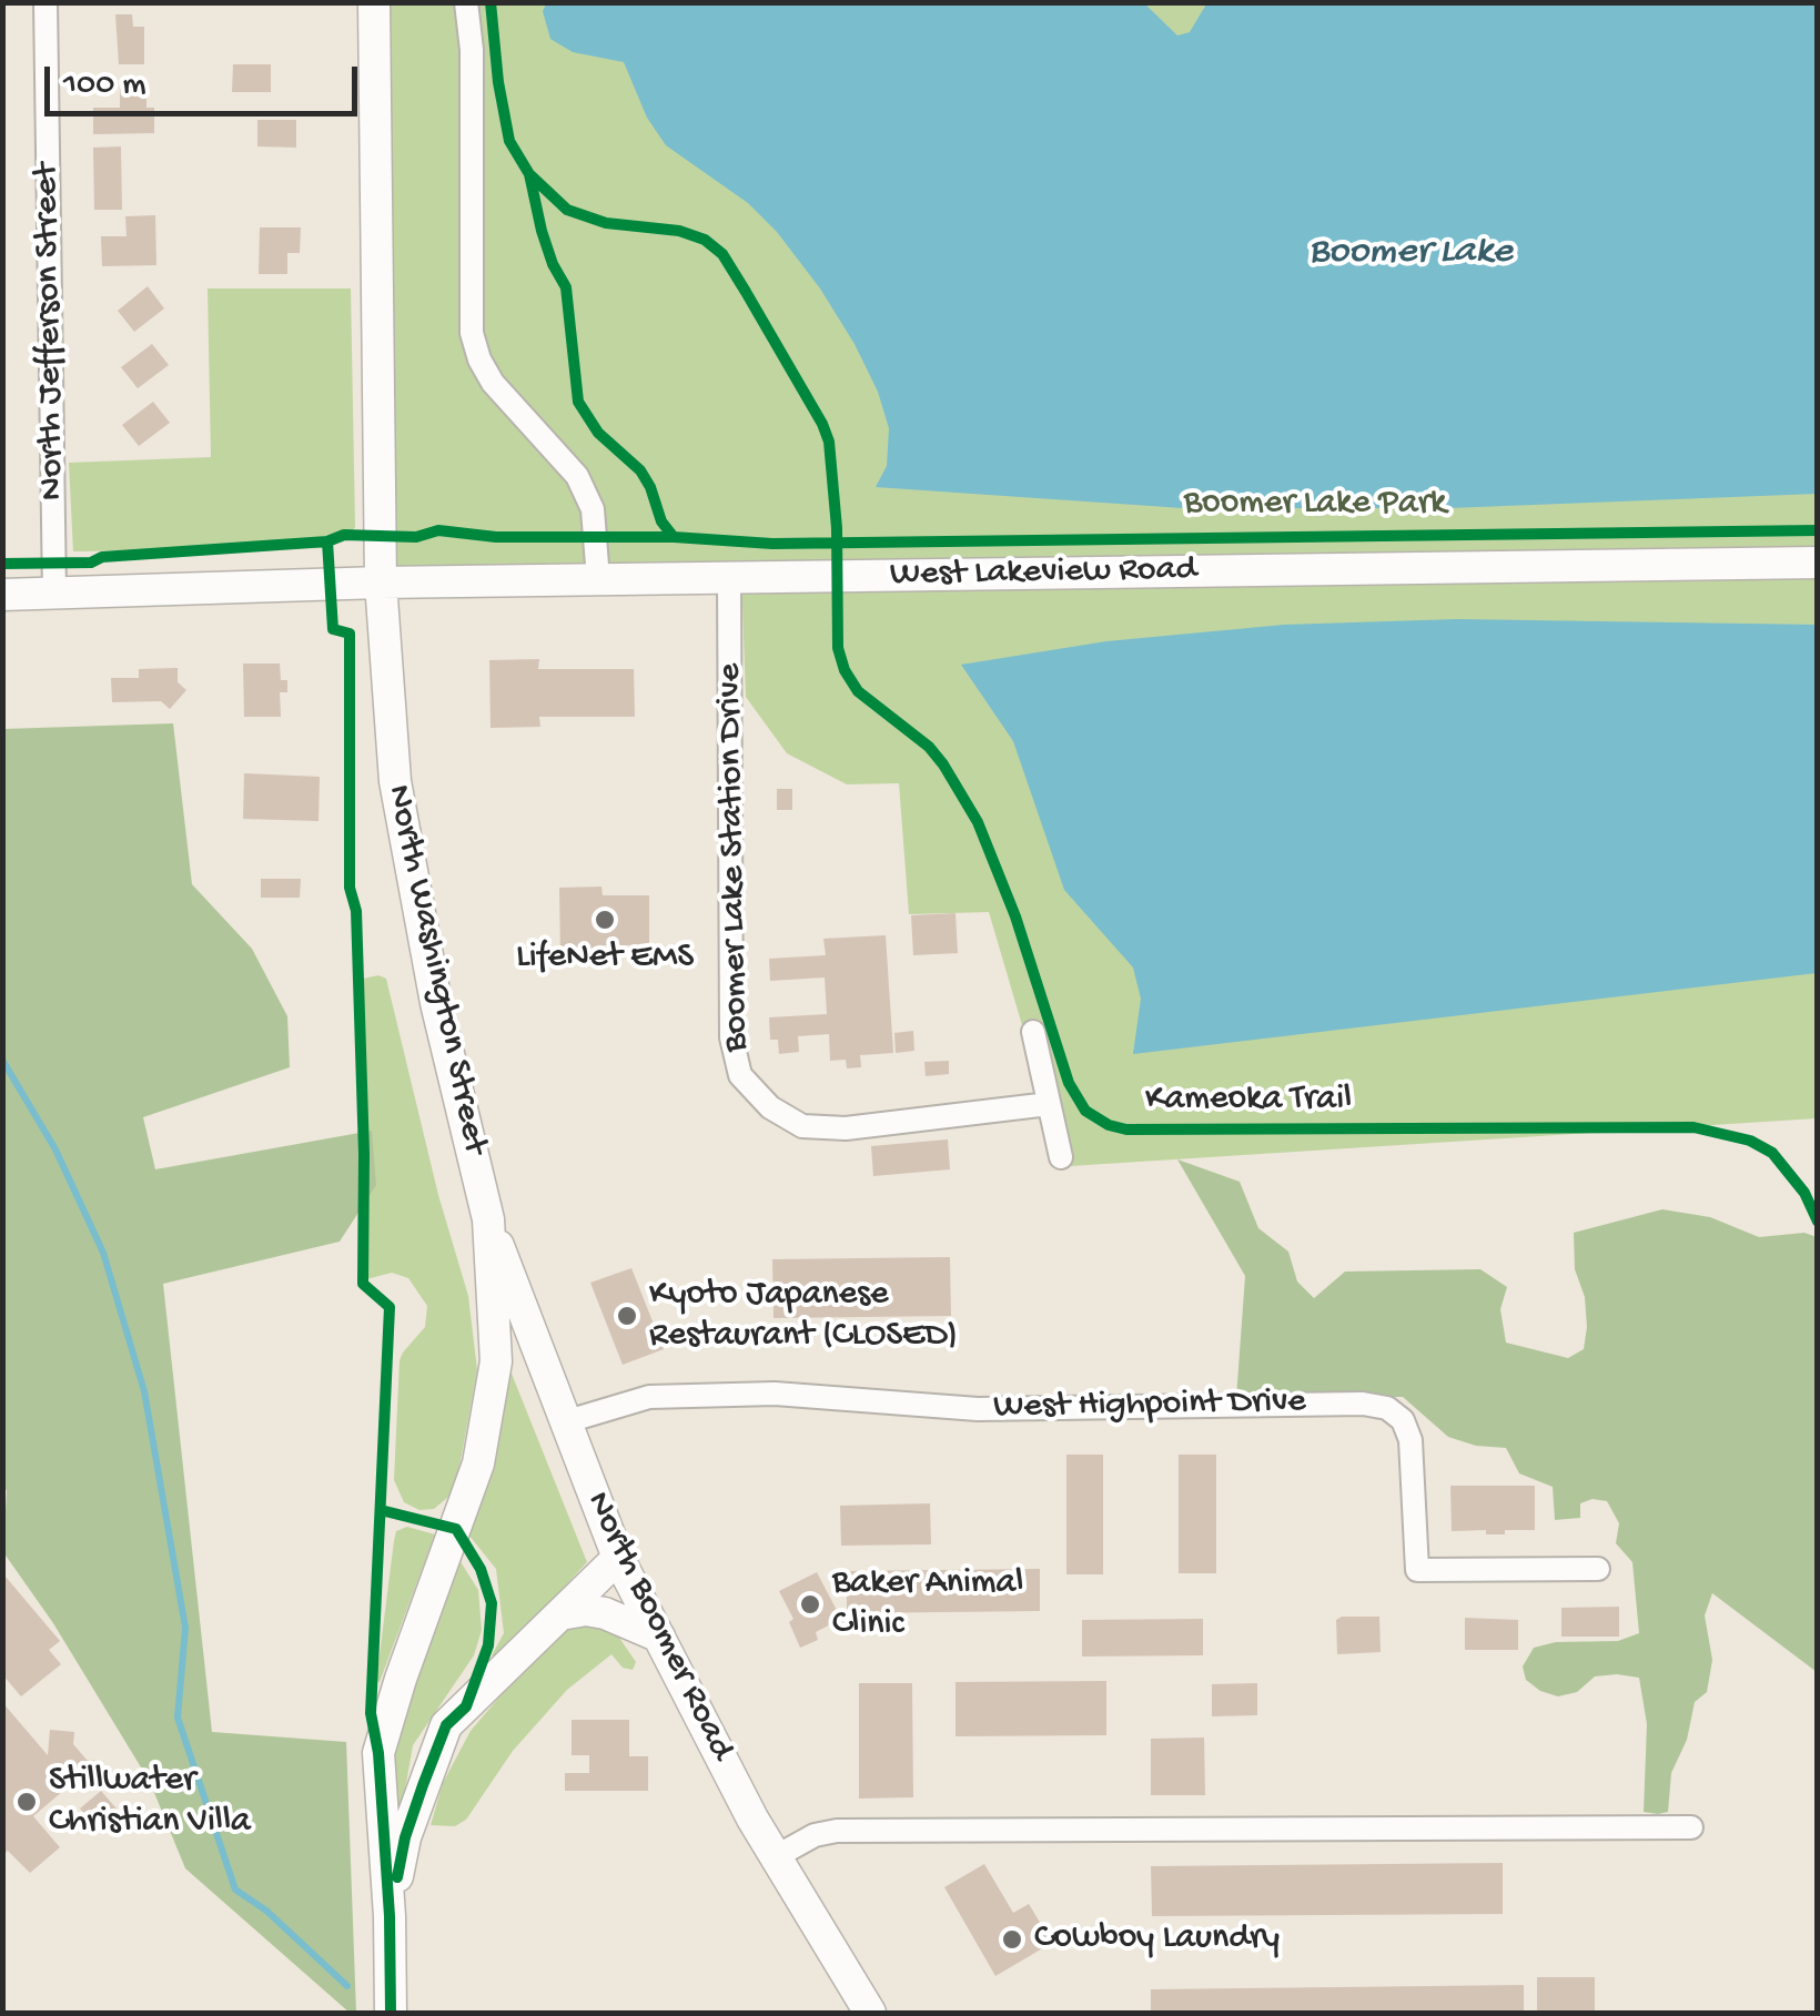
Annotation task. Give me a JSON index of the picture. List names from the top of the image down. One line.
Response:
{"streets":{"main road":["West Lakeview Road","North Washington Street","North Boomer Road"],"street":["North Jefferson Street","Boomer Lake Station Drive","West Highpoint Drive"],"cycle path":["Kameoka Trail"]},"crossings":[["North Jefferson Street","West Lakeview Road"],["West Lakeview Road","Boomer Lake Station Drive"],["West Lakeview Road","North Washington Street"],["North Washington Street","North Boomer Road"],["West Highpoint Drive","North Boomer Road"]],"water":["Boomer Lake"],"parks":["Boomer Lake Park"],"places":["LifeNet EMS","Kyoto Japanese Restaurant (CLOSED)","Baker Animal Clinic","Stillwater Christian Villa","Cowboy Laundry"],"scale_bar":"100 m"}
